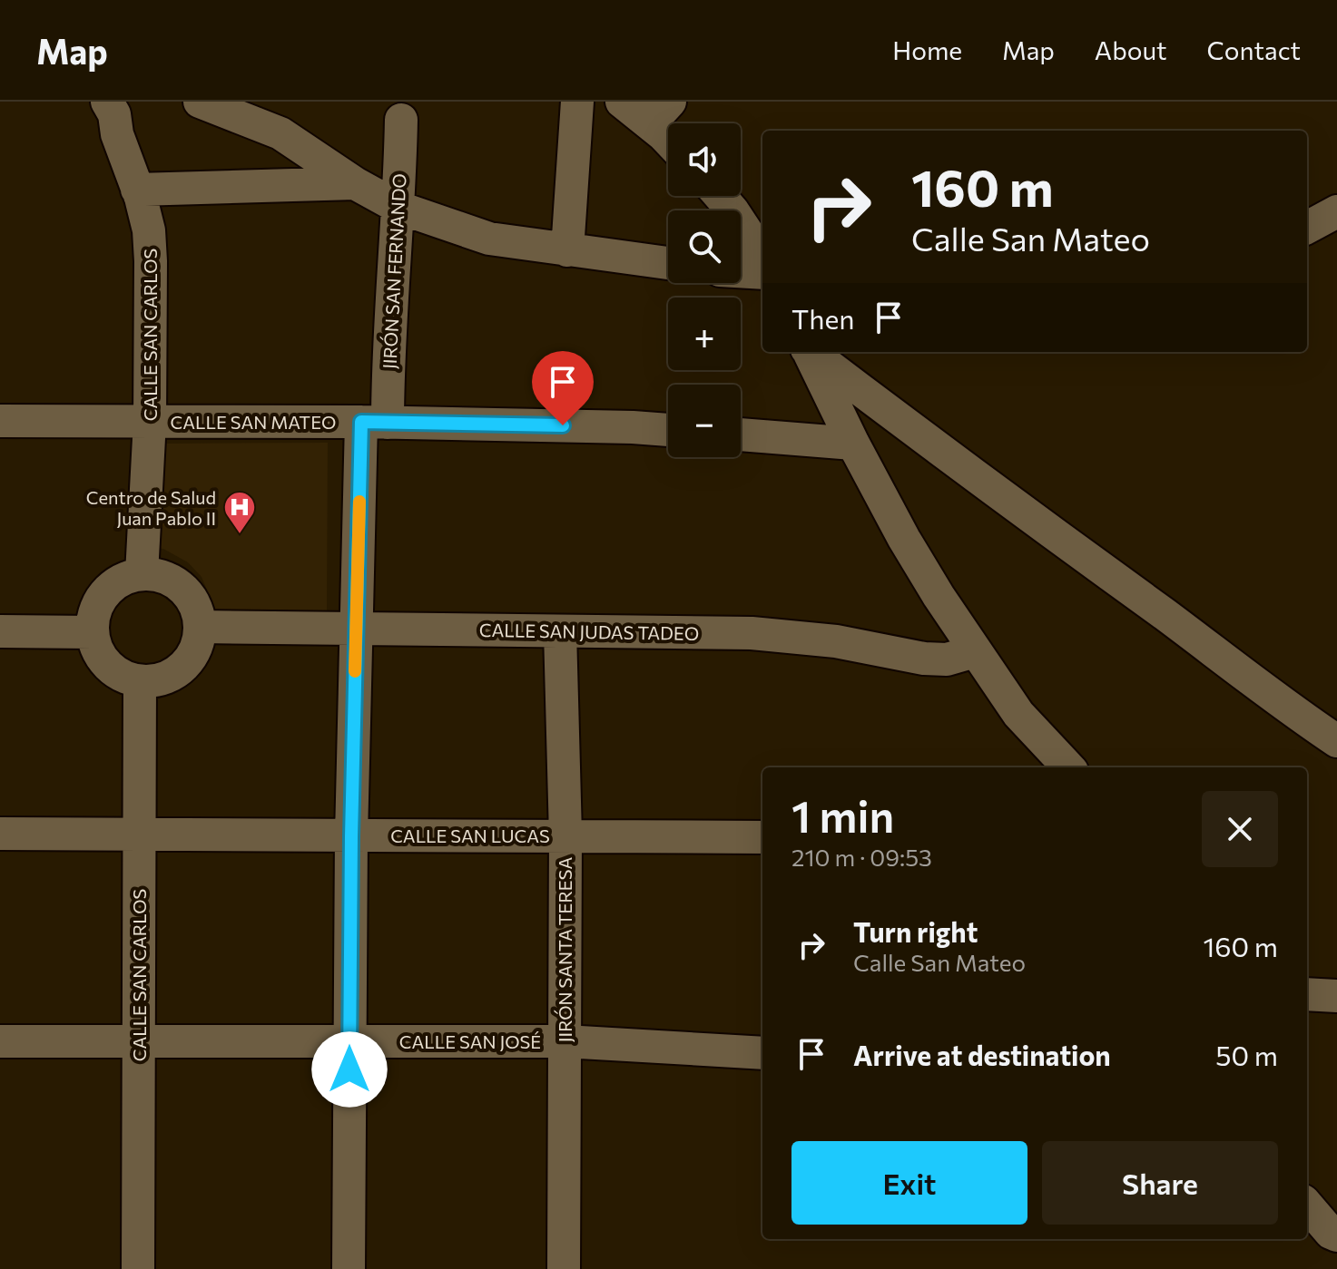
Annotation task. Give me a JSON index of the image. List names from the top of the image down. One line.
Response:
{"streets":{"street":["JIRÓN SAN FERNANDO","CALLE SAN CARLOS","CALLE SAN MATEO","CALLE SAN JUDAS TADEO","CALLE SAN LUCAS","JIRÓN SANTA TERESA","CALLE SAN JOSÉ"]},"crossings":[["JIRÓN SAN FERNANDO","CALLE SAN MATEO"],["JIRÓN SAN FERNANDO","CALLE SAN JUDAS TADEO"],["JIRÓN SAN FERNANDO","CALLE SAN LUCAS"],["JIRÓN SAN FERNANDO","CALLE SAN JOSÉ"],["CALLE SAN CARLOS","CALLE SAN MATEO"],["CALLE SAN CARLOS","CALLE SAN JUDAS TADEO"],["CALLE SAN CARLOS","CALLE SAN LUCAS"],["CALLE SAN CARLOS","CALLE SAN JOSÉ"],["CALLE SAN JUDAS TADEO","JIRÓN SANTA TERESA"],["CALLE SAN LUCAS","JIRÓN SANTA TERESA"],["JIRÓN SANTA TERESA","CALLE SAN JOSÉ"]],"places":{"hospital":["Centro de Salud Juan Pablo II"]},"page":{"header":"Map","nav":["Home","Map","About","Contact"],"map_buttons":["+","−"],"turn":["160 m","Calle San Mateo"],"then":"Then","heading":["1 min","210 m · 09:53"],"list":[{"name":"Turn right","note":"Calle San Mateo","value":"160 m"},{"name":"Arrive at destination","value":"50 m"}],"buttons":["Exit","Share"]}}
